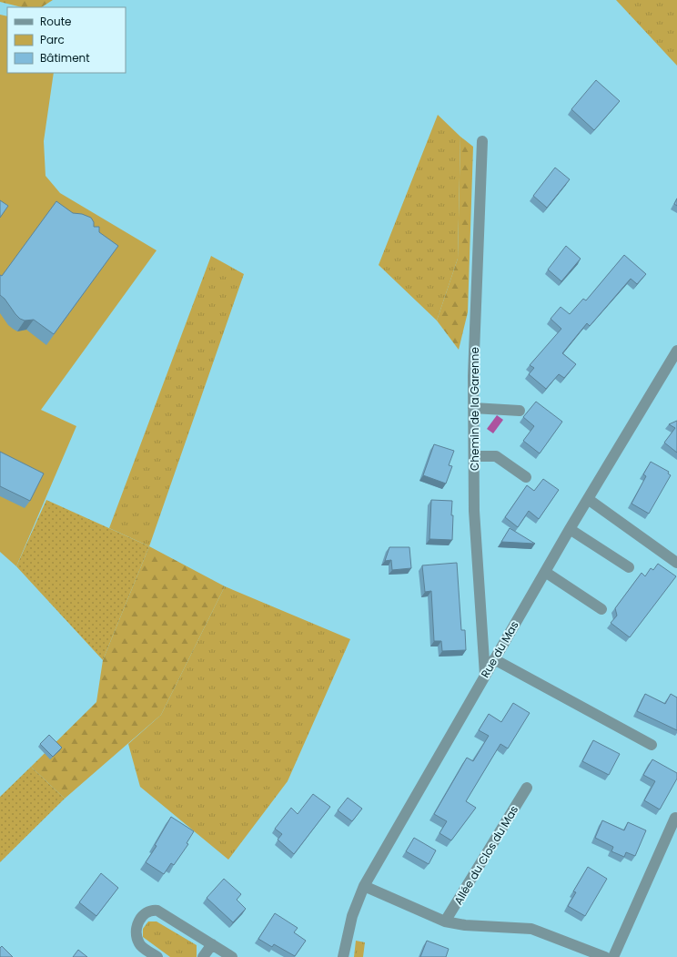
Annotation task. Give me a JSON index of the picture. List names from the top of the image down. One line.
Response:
{"streets":{"street":["Chemin de la Garenne","Rue du Mas","Allée du Clos du Mas"]},"crossings":[["Chemin de la Garenne","Rue du Mas"]],"legend":["Route","Parc","Bâtiment"]}
